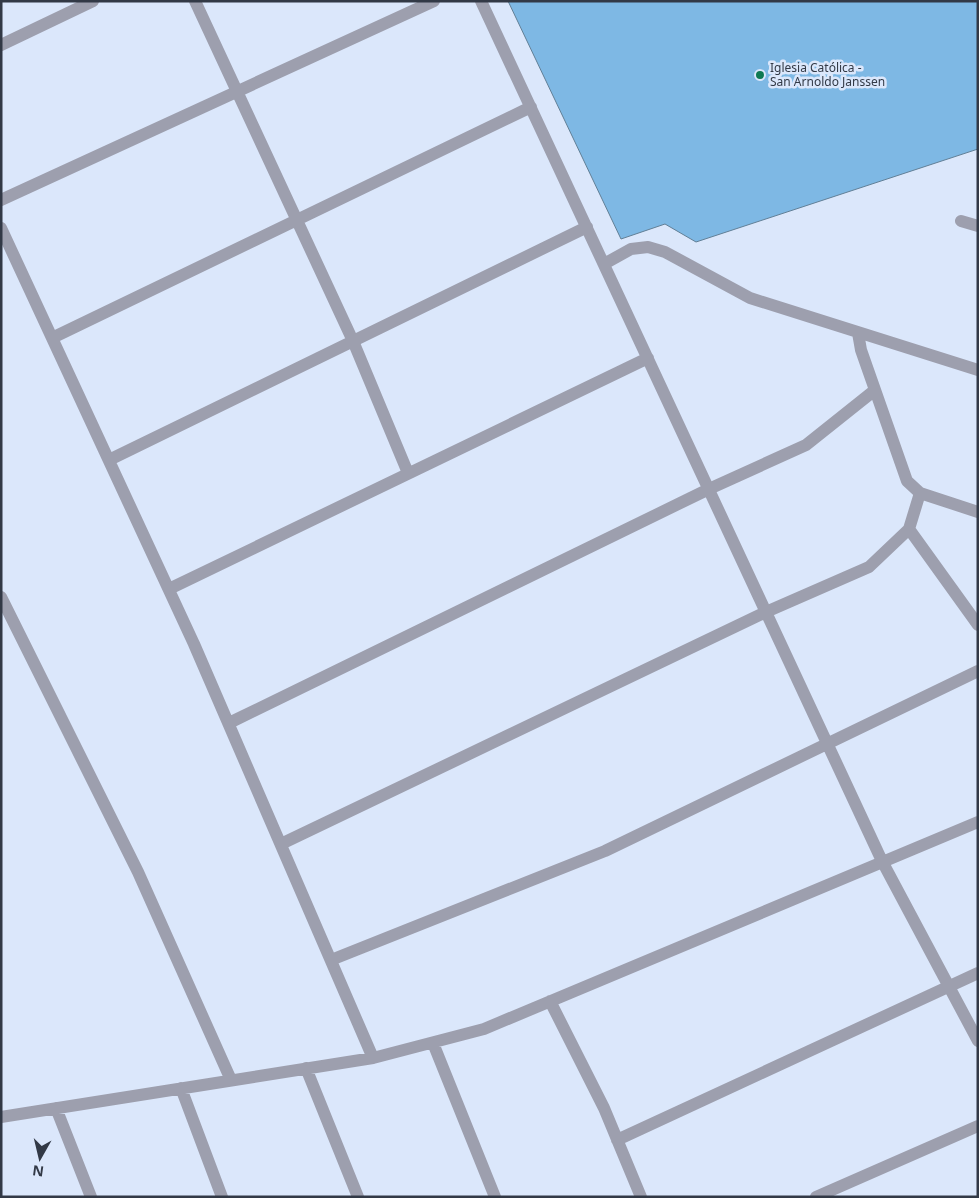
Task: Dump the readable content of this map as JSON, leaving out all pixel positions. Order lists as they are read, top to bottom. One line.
{"places":["Iglesia Católica - San Arnoldo Janssen"],"north":"bottom"}
